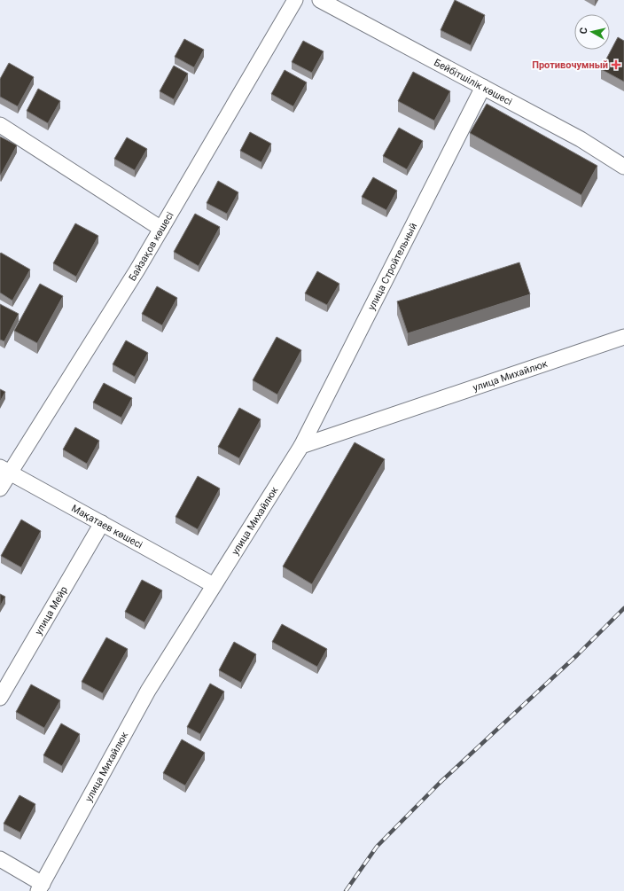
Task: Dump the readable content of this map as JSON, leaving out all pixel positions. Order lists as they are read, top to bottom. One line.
{"streets":{"street":["Бейбітшілік көшесі","Байзақов көшесі","улица Стройтельный","улица Михайлюк","Мақатаев көшесі","улица Мейр"]},"crossings":[["Бейбітшілік көшесі","улица Стройтельный"],["Байзақов көшесі","Мақатаев көшесі"],["улица Стройтельный","улица Михайлюк"],["улица Михайлюк","Мақатаев көшесі"],["Мақатаев көшесі","улица Мейр"]],"places":{"health":["Противочумный"]},"north":"left"}
